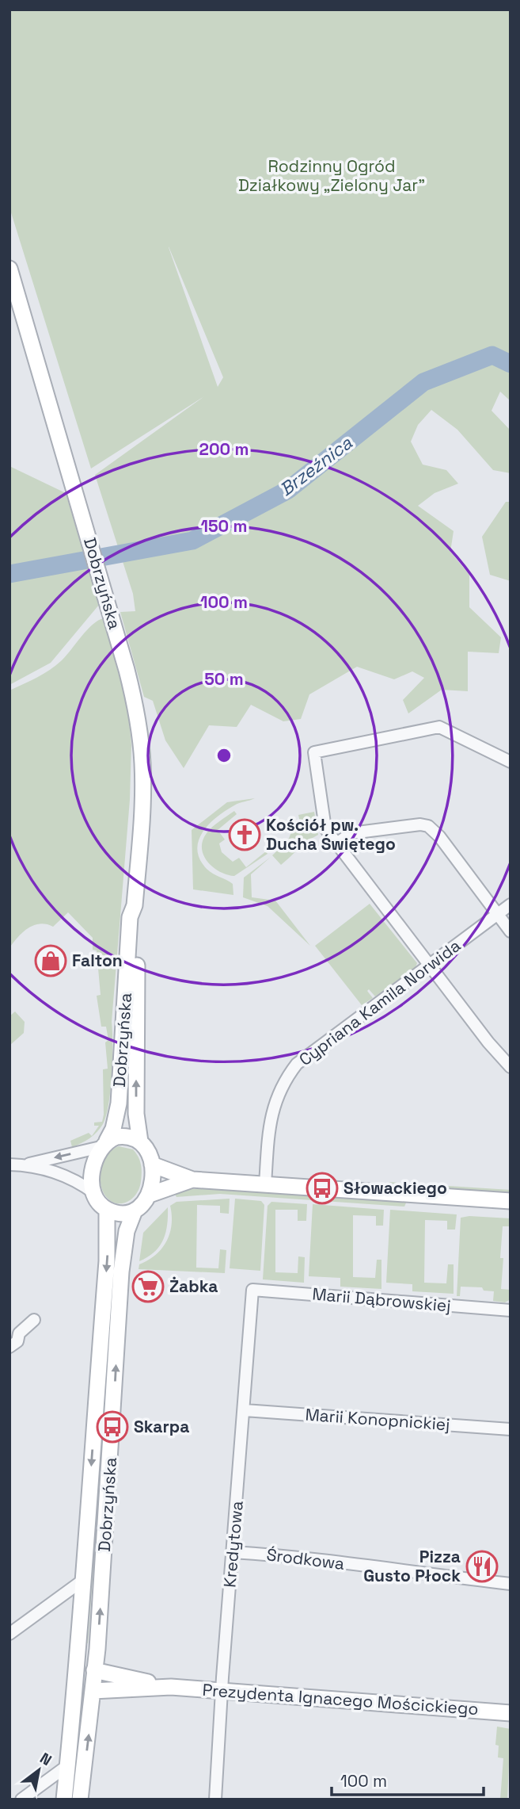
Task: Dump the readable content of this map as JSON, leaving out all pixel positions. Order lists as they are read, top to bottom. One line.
{"streets":{"main road":["Dobrzyńska","Prezydenta Ignacego Mościckiego"],"street":["Cypriana Kamila Norwida","Marii Dąbrowskiej","Marii Konopnickiej","Kredytowa","Środkowa"]},"crossings":[["Dobrzyńska","Prezydenta Ignacego Mościckiego"],["Marii Dąbrowskiej","Kredytowa"],["Marii Konopnickiej","Kredytowa"],["Kredytowa","Środkowa"],["Kredytowa","Prezydenta Ignacego Mościckiego"]],"water":["Brzeźnica"],"parks":["Rodzinny Ogród Działkowy „Zielony Jar”"],"places":{"church":["Kościół pw. Ducha Świętego"],"shop":["Falton"],"bus stop":["Słowackiego","Skarpa"],"supermarket":["Żabka"],"restaurant":["Pizza Gusto Płock"]},"scale_bar":"100 m","north":"top right","rings":["200 m","150 m","100 m","50 m"]}
